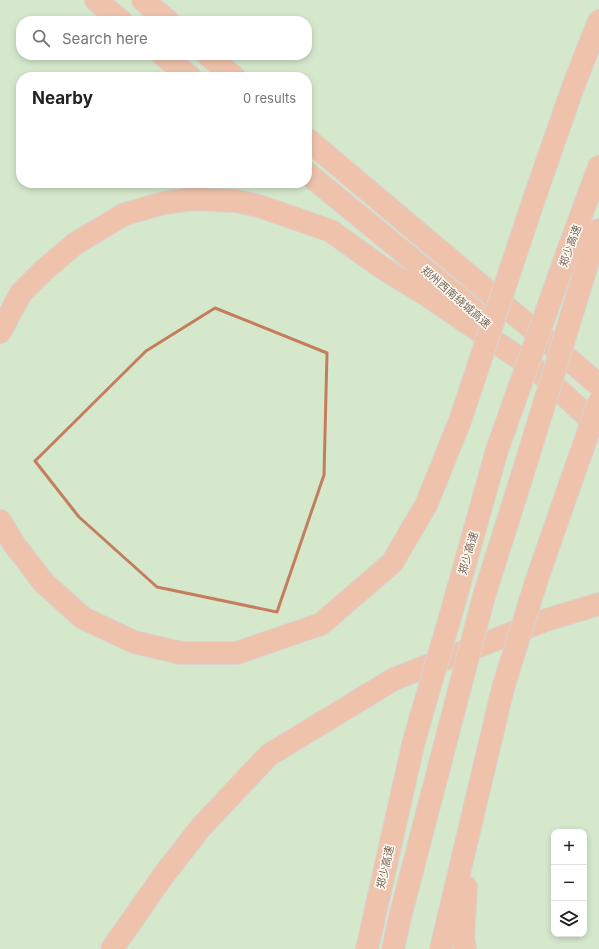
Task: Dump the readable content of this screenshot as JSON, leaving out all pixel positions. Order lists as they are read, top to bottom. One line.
{"streets":{"highway":["郑少高速","郑州西南绕城高速"]},"page":{"search":"Search here","heading":["Nearby","0 results"],"map_buttons":["+","−"]}}
